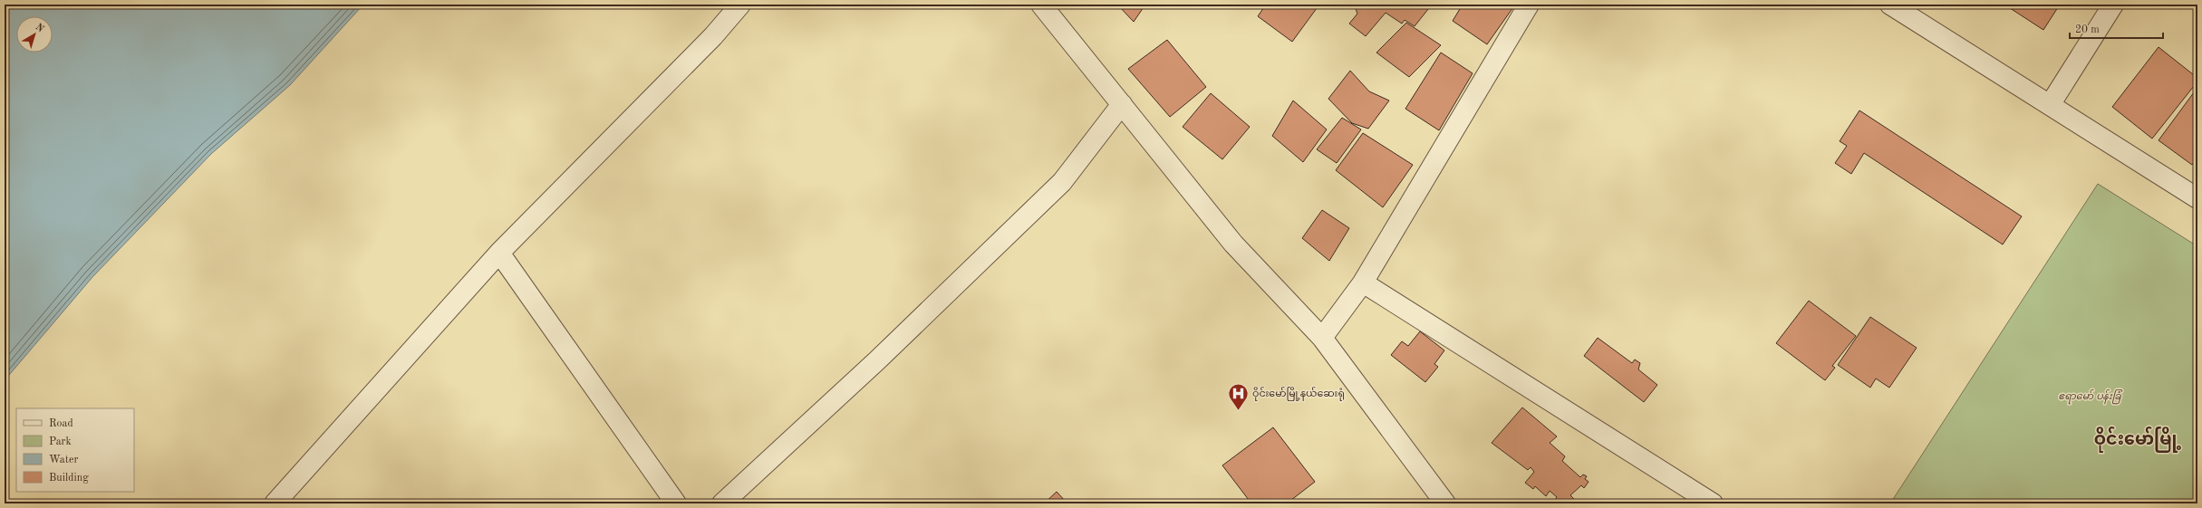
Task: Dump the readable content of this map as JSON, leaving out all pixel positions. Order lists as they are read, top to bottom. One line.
{"districts":["ဝိုင်းမော်မြို့"],"parks":["ဧရာမော် ပန်းခြံ"],"places":{"hospital":["ဝိုင်းမော်မြို့နယ်ဆေးရုံ"]},"legend":["Road","Park","Water","Building"],"scale_bar":"20 m","north":"top right"}
